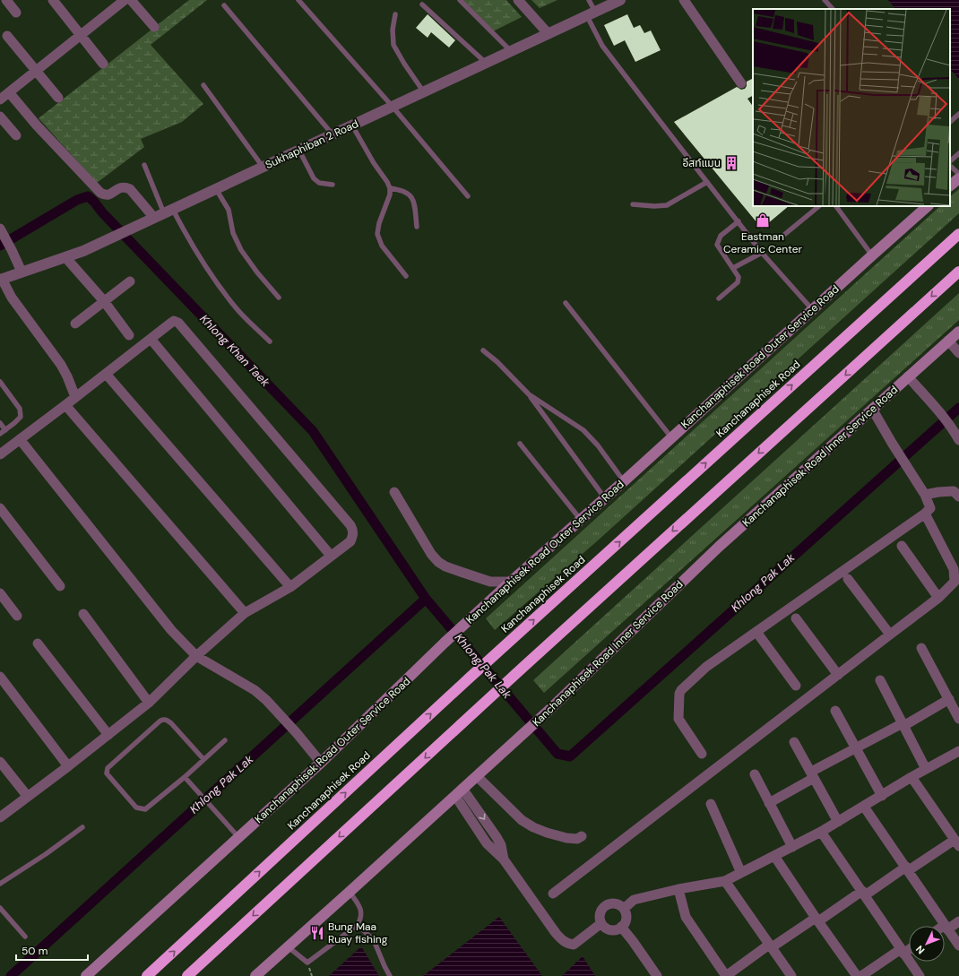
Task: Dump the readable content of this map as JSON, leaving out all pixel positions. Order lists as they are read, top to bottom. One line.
{"streets":{"highway":["Kanchanaphisek Road"],"main road":["Kanchanaphisek Road Outer Service Road","Kanchanaphisek Road Inner Service Road"],"street":["Sukhaphiban 2 Road"]},"water":["Khlong Khan Taek","Khlong Pak Lak"],"places":{"building":["อีสท์แมน"],"shop":["Eastman Ceramic Center"],"restaurant":["Bung Maa Ruay fishing"]},"scale_bar":"50 m","north":"bottom left"}
